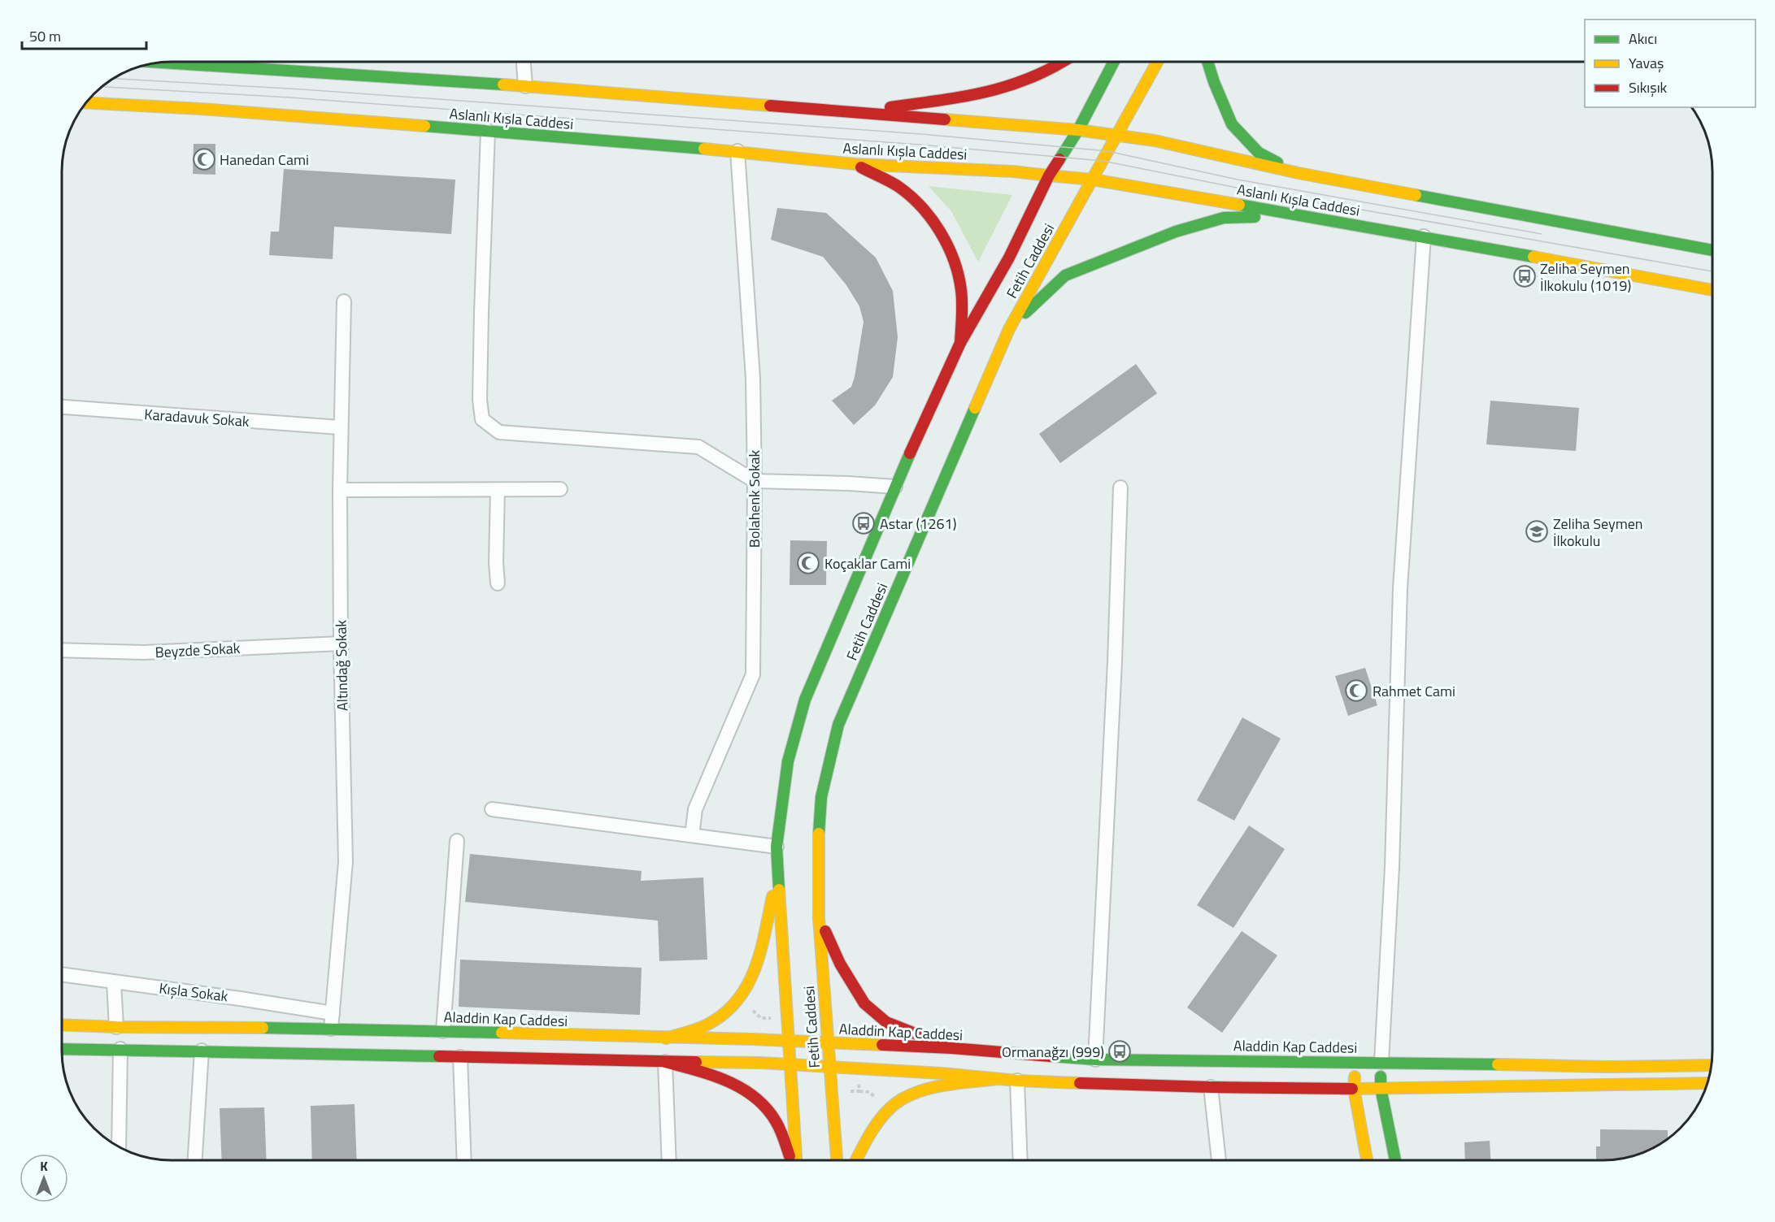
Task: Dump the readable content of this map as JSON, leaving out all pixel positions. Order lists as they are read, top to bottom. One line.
{"streets":{"main road":["Aslanlı Kışla Caddesi","Fetih Caddesi","Aladdin Kap Caddesi"],"street":["Karadavuk Sokak","Bolahenk Sokak","Beyzde Sokak","Altındağ Sokak","Kışla Sokak"]},"crossings":[["Aslanlı Kışla Caddesi","Fetih Caddesi"],["Aslanlı Kışla Caddesi","Bolahenk Sokak"],["Fetih Caddesi","Aladdin Kap Caddesi"],["Karadavuk Sokak","Altındağ Sokak"],["Beyzde Sokak","Altındağ Sokak"],["Altındağ Sokak","Kışla Sokak"],["Altındağ Sokak","Aladdin Kap Caddesi"]],"places":{"mosque":["Hanedan Cami","Koçaklar Cami","Rahmet Cami"],"bus stop":["Zeliha Seymen İlkokulu (1019)","Astar (1261)","Ormanağzı (999)"],"school or university":["Zeliha Seymen İlkokulu"]},"legend":["Akıcı","Yavaş","Sıkışık"],"scale_bar":"50 m","north":"top"}
